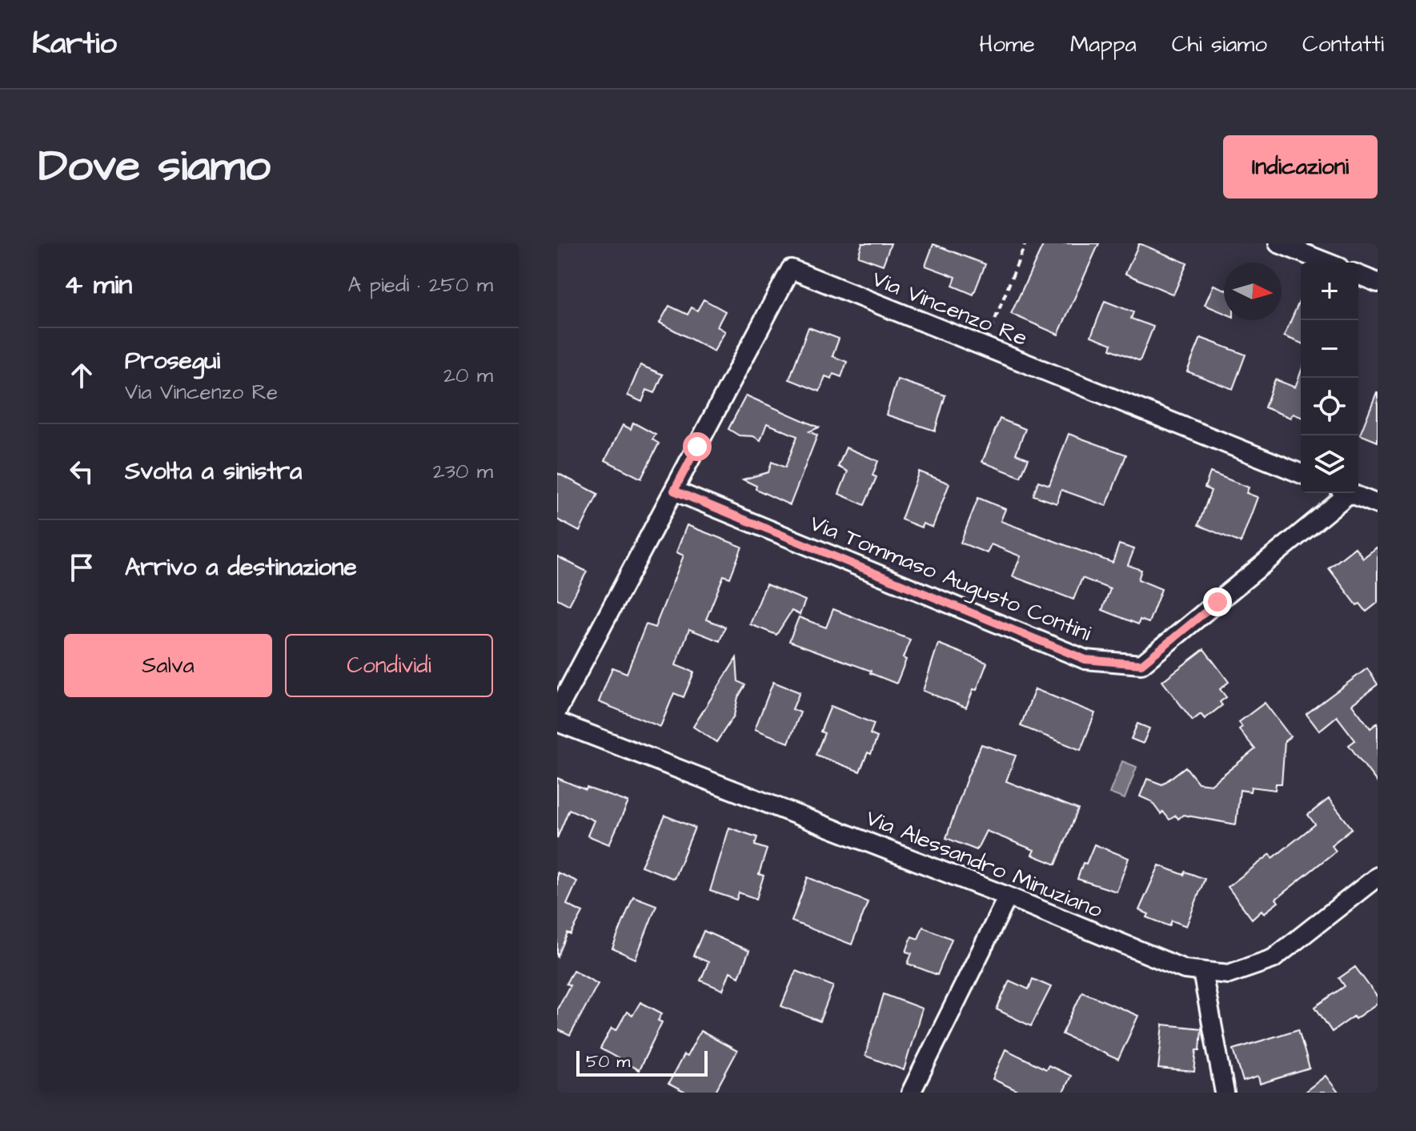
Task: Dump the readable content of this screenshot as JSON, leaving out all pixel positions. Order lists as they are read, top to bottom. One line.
{"streets":{"street":["Via Vincenzo Re","Via Tommaso Augusto Contini","Via Alessandro Minuziano"]},"crossings":[["Via Vincenzo Re","Via Tommaso Augusto Contini"]],"scale_bar":"50 m","north":"right","page":{"header":"Kartio","nav":["Home","Mappa","Chi siamo","Contatti"],"title":"Dove siamo","buttons":["Indicazioni",["Salva","Condividi"]],"heading":["4 min","A piedi · 250 m"],"map_buttons":["+","−"],"list":[["Prosegui","Via Vincenzo Re","20 m"],["Svolta a sinistra","230 m"],"Arrivo a destinazione"],"scale":"50 m"}}
